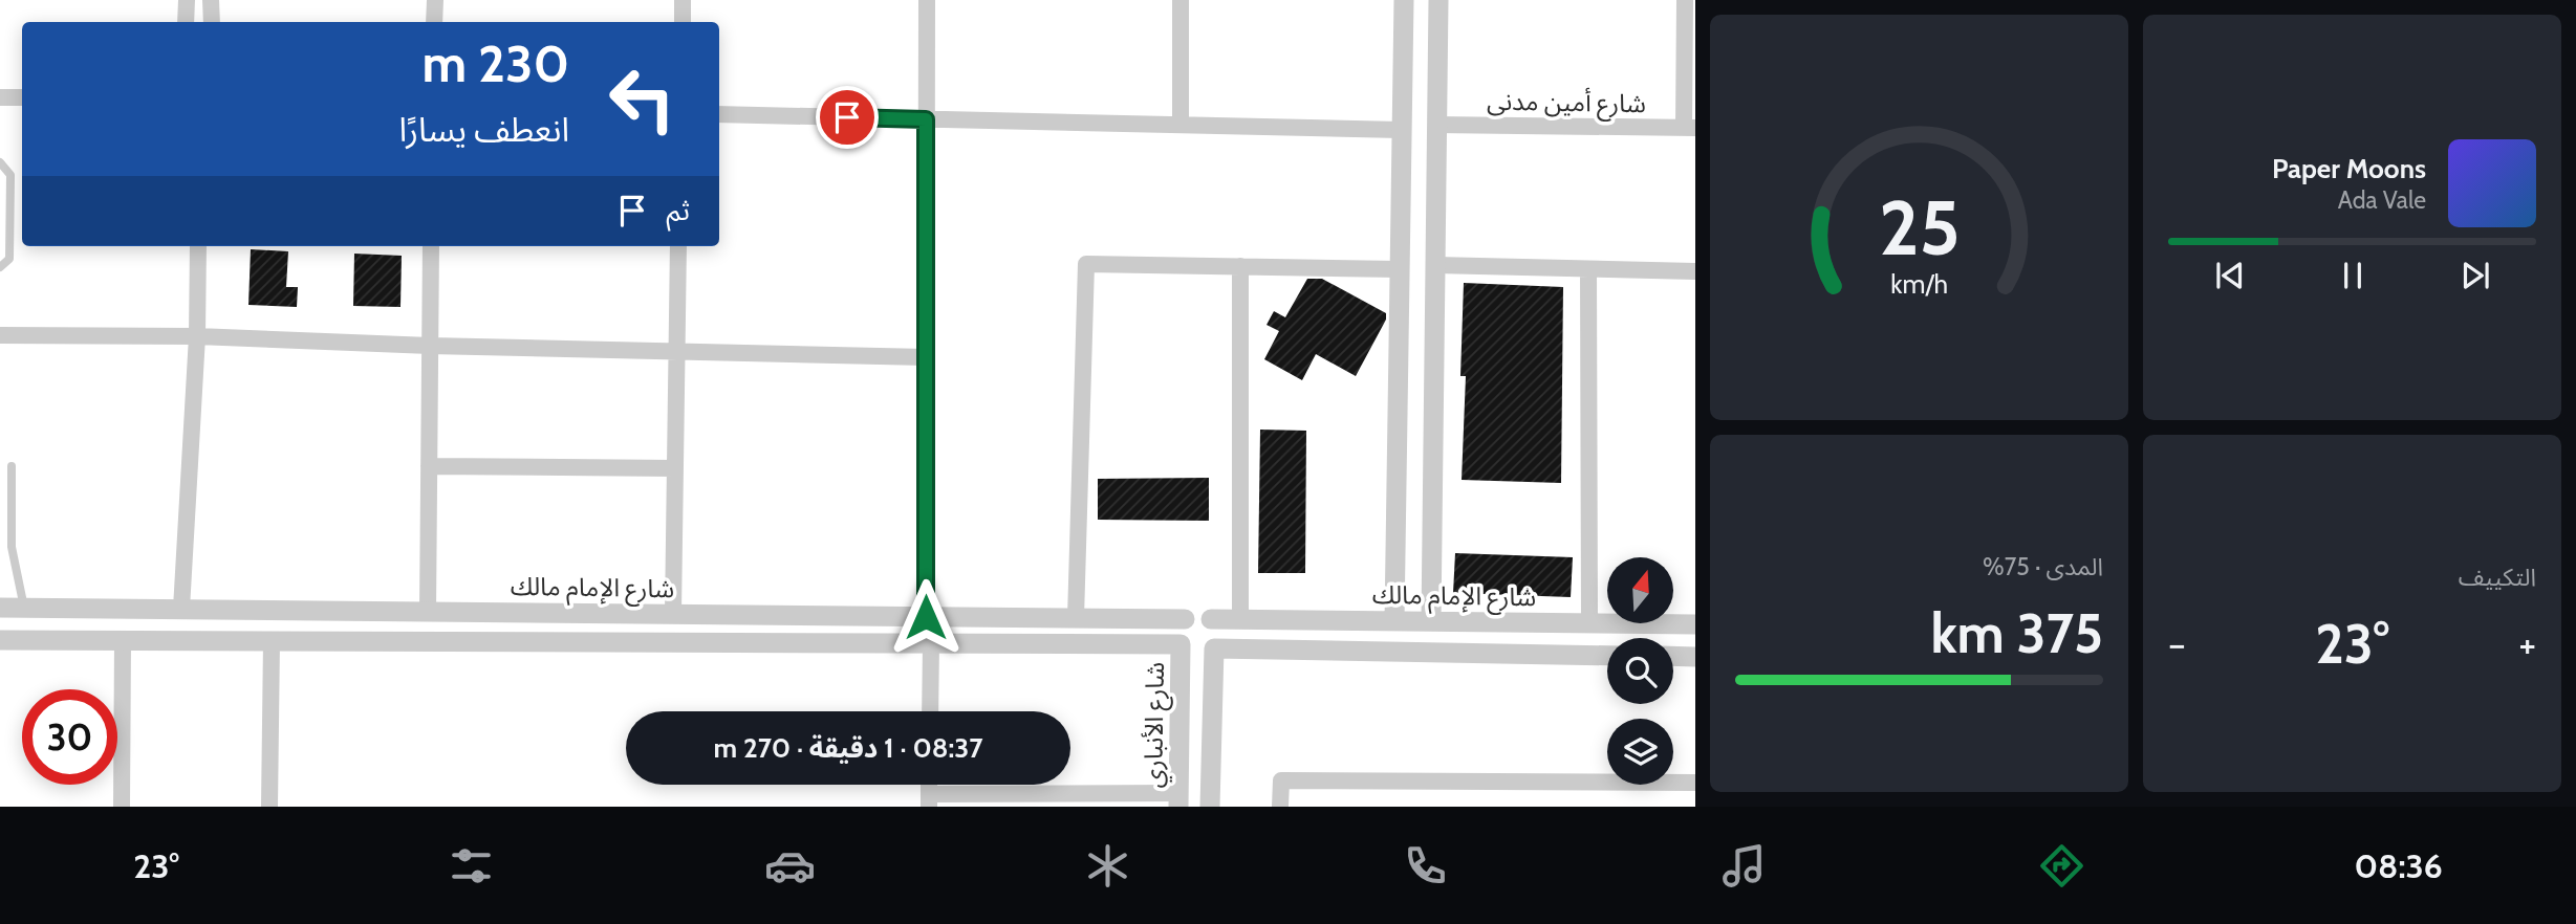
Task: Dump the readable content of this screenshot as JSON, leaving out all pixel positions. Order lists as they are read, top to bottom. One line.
{"streets":{"street":["شارع أمين مدنى","شارع الإمام مالك","شارع الأنباري"]},"crossings":[["شارع الإمام مالك","شارع الأنباري"]],"north":"top","page":{"turn":["230 m","انعطف يسارًا"],"song":["Paper Moons","Ada Vale"],"then":"ثم","tile":["التكييف",["المدى · 75%","375 km"]],"heat":["−","23°","+"],"limit":"30","trip":"08:37 · 1 دقيقة · 270 m","tabs":["08:36","23°"],"gauge":["25","km/h"]}}
